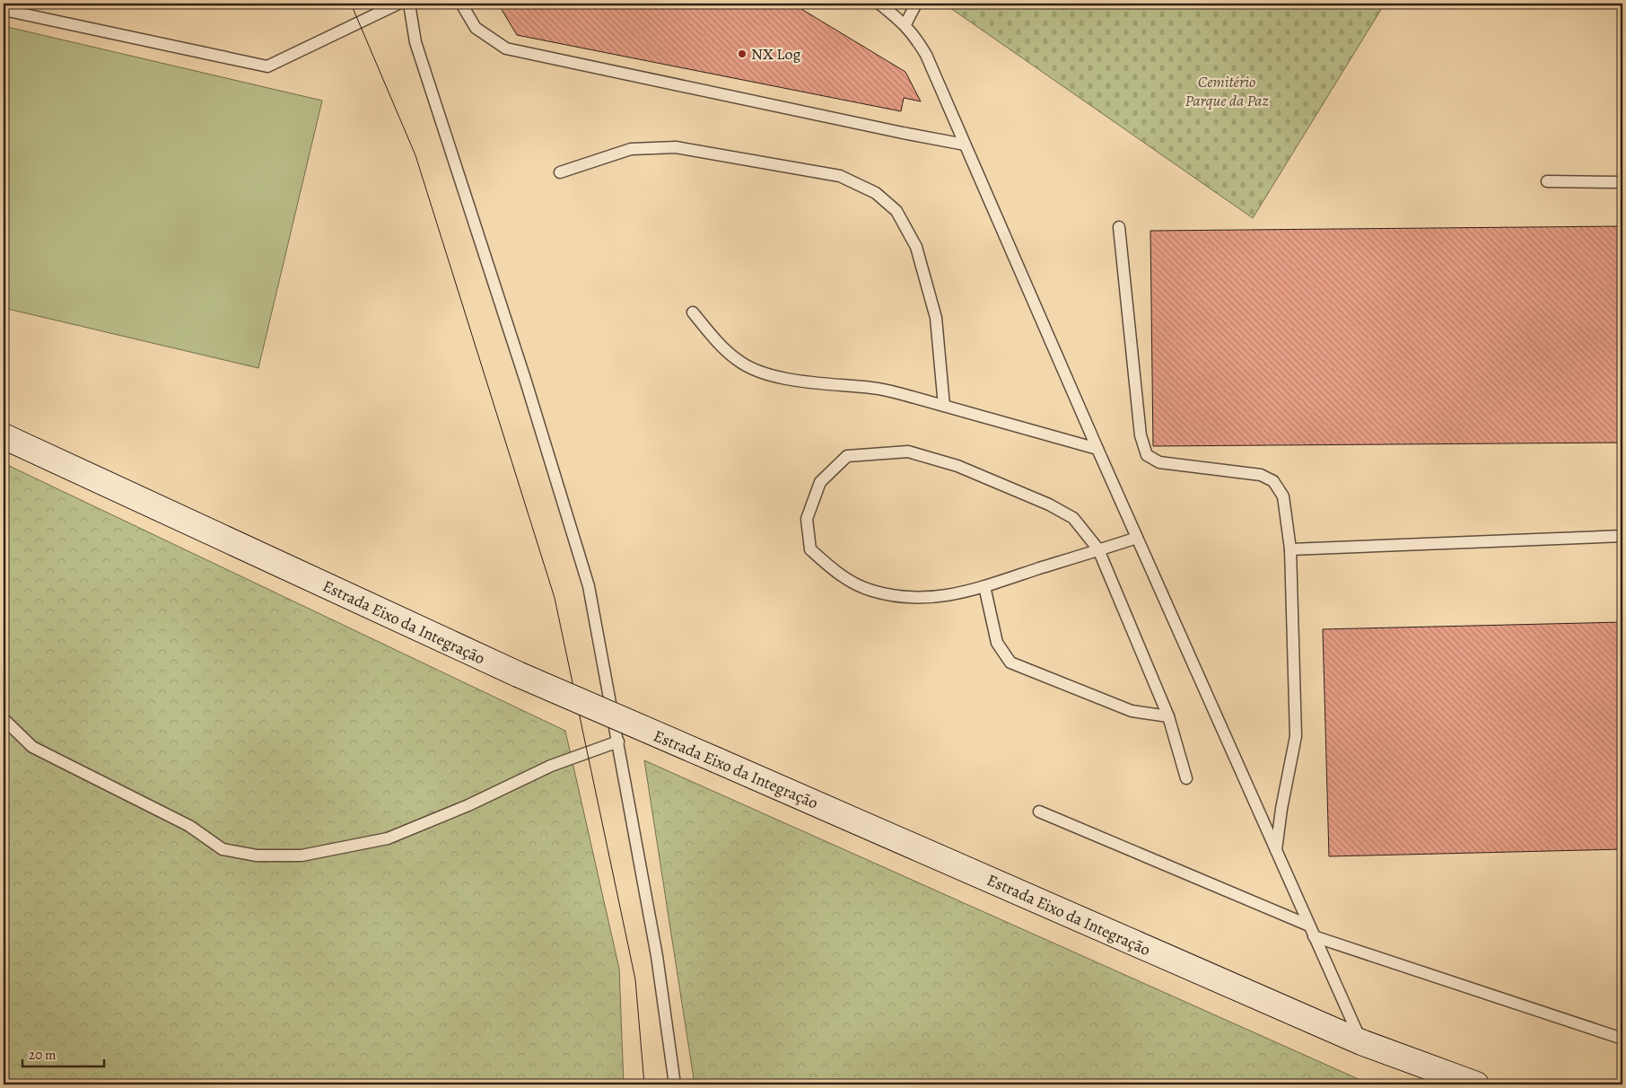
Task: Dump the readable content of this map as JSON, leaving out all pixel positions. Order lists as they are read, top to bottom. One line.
{"streets":{"main road":["Estrada Eixo da Integração"]},"parks":["Cemitério Parque da Paz"],"places":["NX Log"],"scale_bar":"20 m"}
